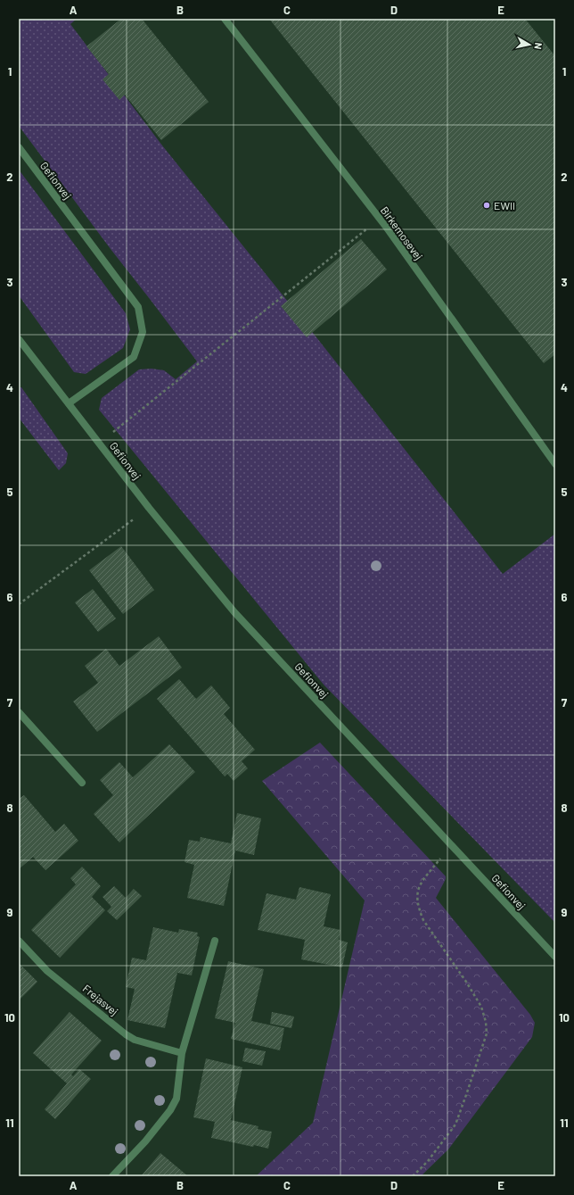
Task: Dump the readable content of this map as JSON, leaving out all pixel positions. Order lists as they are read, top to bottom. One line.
{"streets":{"street":["Gefionvej","Birkemosevej","Frejasvej"]},"places":["EWII"],"north":"right","grid":{"columns":["A","B","C","D","E"],"rows":["1","2","3","4","5","6","7","8","9","10","11"]}}
